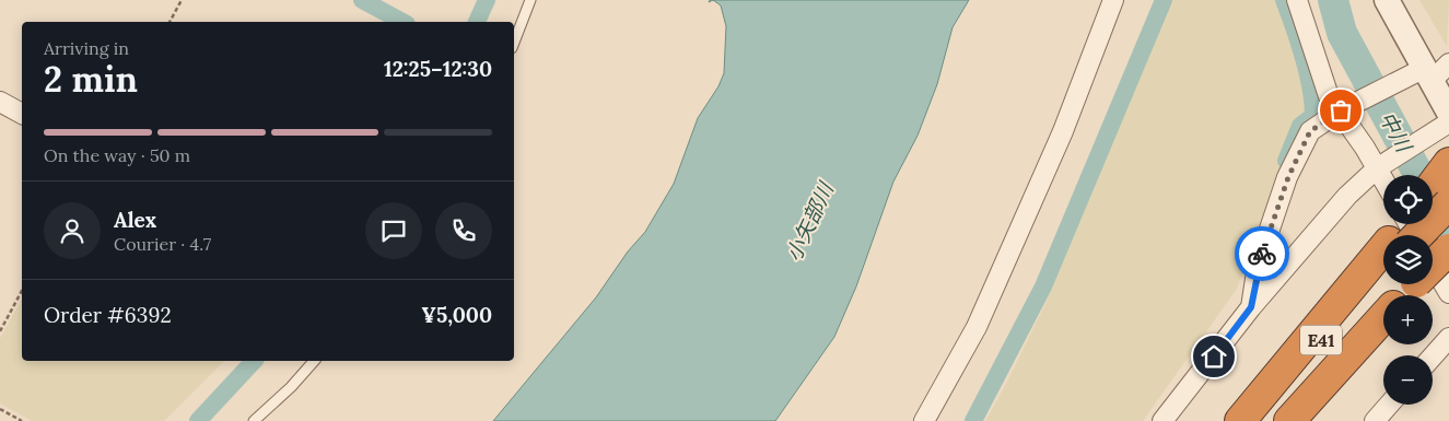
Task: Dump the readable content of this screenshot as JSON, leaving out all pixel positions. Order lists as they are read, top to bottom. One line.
{"streets":{"highway":["E41"]},"water":["中川","小矢部川"],"page":{"heading":["2 min","Arriving in","12:25–12:30"],"panel":["Alex","Courier · 4.7","Order #6392","¥5,000"],"bar":"On the way · 50 m","map_buttons":["+","−"]}}
